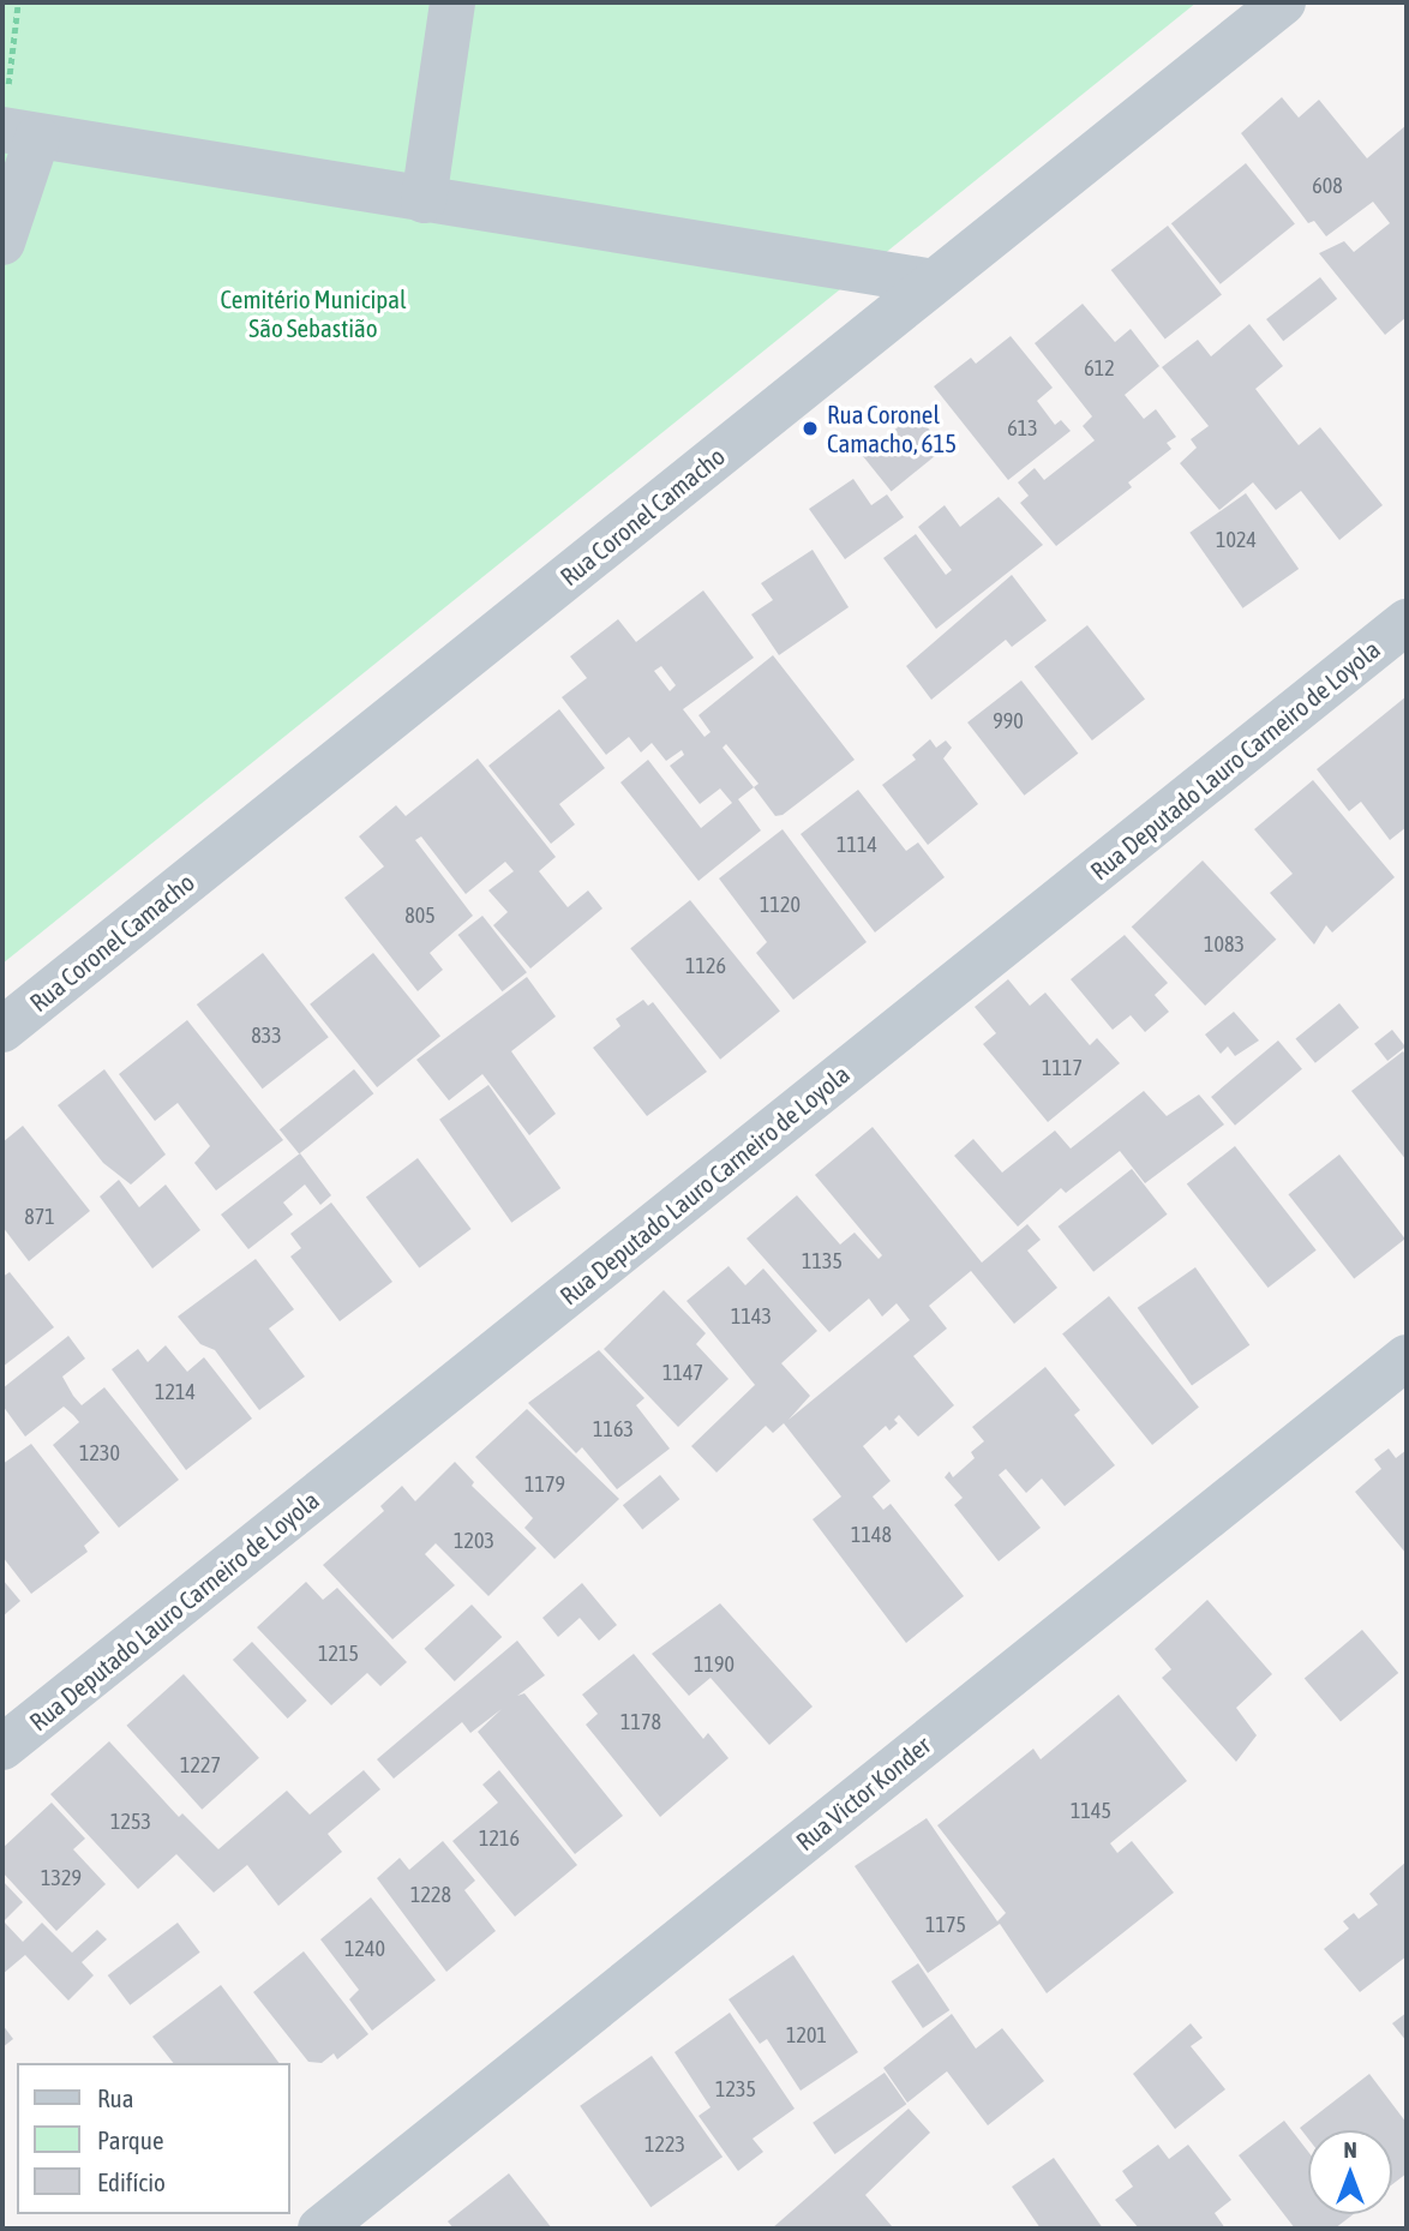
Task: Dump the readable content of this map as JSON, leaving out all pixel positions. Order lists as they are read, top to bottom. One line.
{"streets":{"street":["Rua Coronel Camacho","Rua Deputado Lauro Carneiro de Loyola","Rua Victor Konder"]},"parks":["Cemitério Municipal São Sebastião"],"places":["Rua Coronel Camacho, 615"],"house_numbers":["608","612","613","1024","990","1114","1120","805","1083","1126","833","1117","871","1135","1143","1147","1214","1163","1230","1179","1148","1203","1215","1190","1178","1227","1145","1253","1216","1329","1228","1175","1240","1201","1235","1223"],"legend":["Rua","Parque","Edifício"],"north":"top"}
